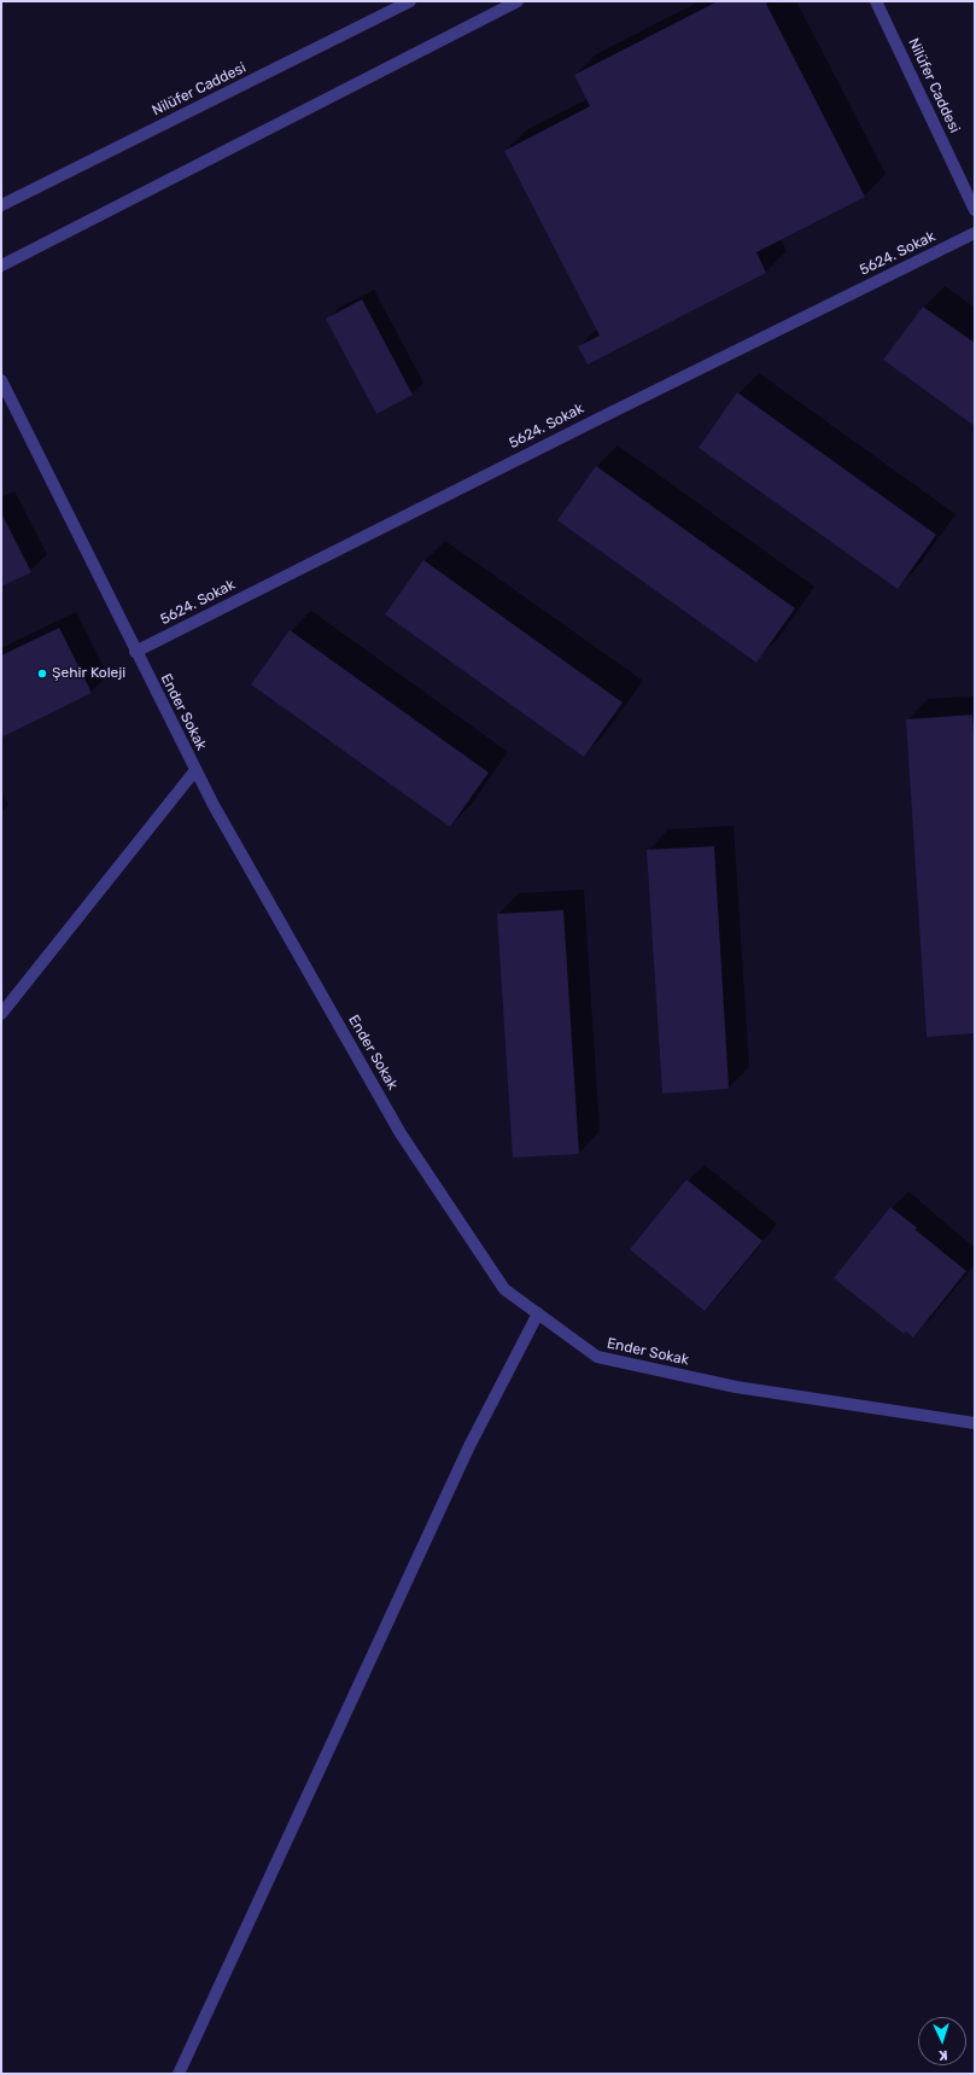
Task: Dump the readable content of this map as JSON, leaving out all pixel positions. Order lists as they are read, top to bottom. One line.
{"streets":{"street":["Nilüfer Caddesi","5624. Sokak","Ender Sokak"]},"crossings":[["5624. Sokak","Ender Sokak"]],"places":["Şehir Koleji"],"north":"bottom"}
